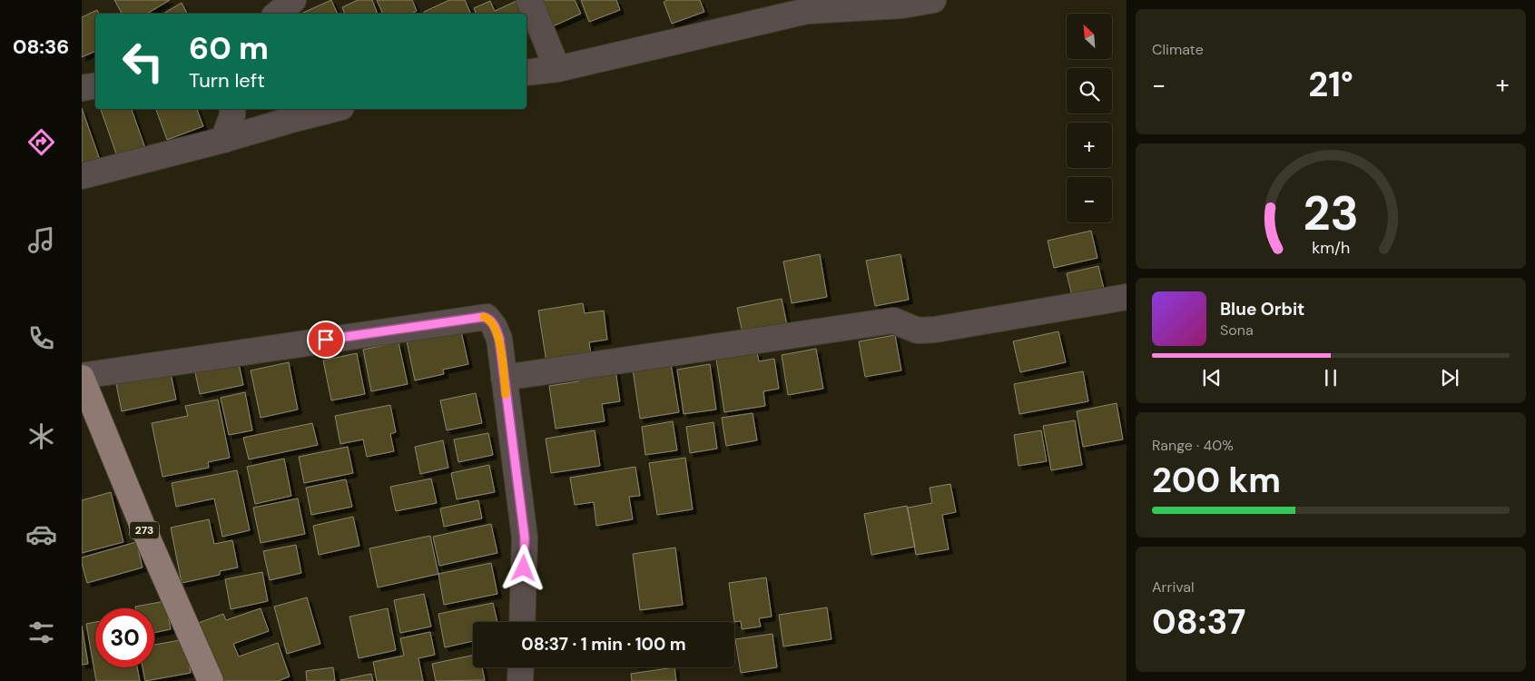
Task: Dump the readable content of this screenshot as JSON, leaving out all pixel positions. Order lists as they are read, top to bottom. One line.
{"streets":{"main road":["273"]},"north":"top left","page":{"tabs":"08:36","tile":["Climate",["Range · 40%","200 km"],["Arrival","08:37"]],"map_buttons":["+","−"],"turn":["60 m","Turn left"],"heat":["−","21°","+"],"song":["Blue Orbit","Sona"],"limit":"30","trip":"08:37 · 1 min · 100 m","gauge":["23","km/h"]}}
